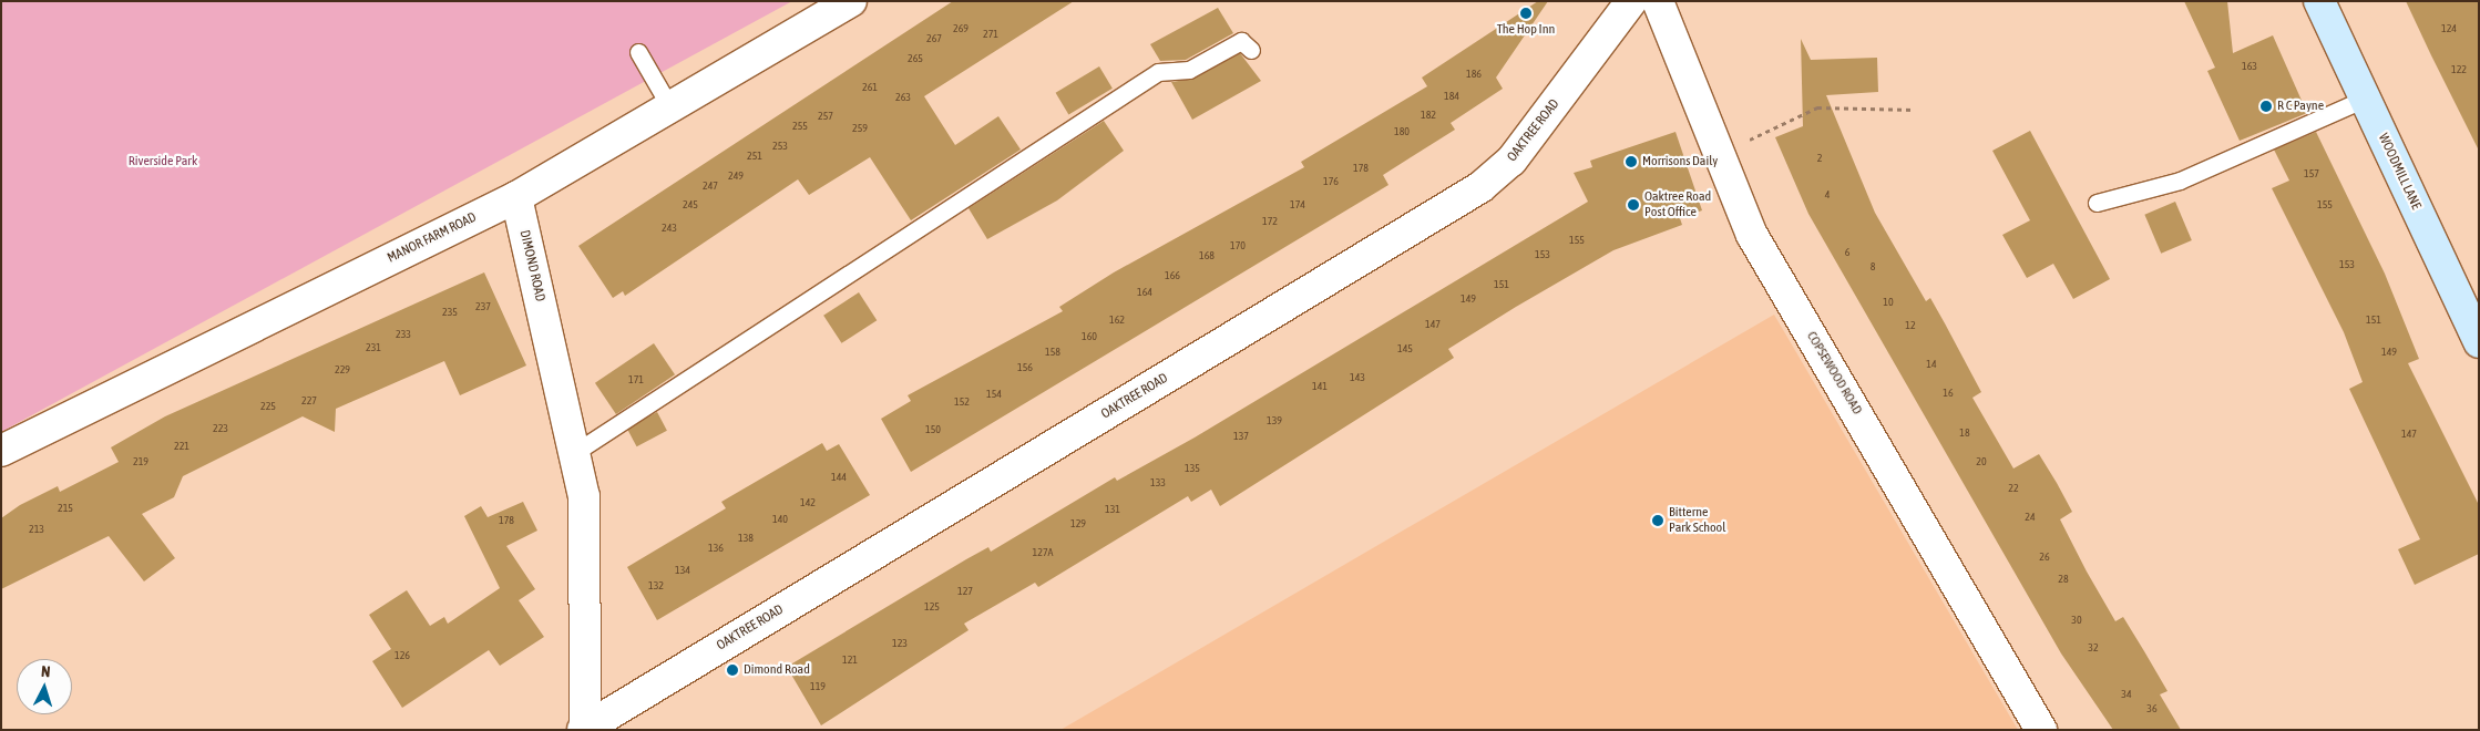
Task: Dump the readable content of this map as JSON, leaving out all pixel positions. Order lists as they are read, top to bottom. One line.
{"streets":{"street":["OAKTREE ROAD","WOODMILL LANE","MANOR FARM ROAD","DIMOND ROAD","COPSEWOOD ROAD"]},"crossings":[["OAKTREE ROAD","DIMOND ROAD"],["MANOR FARM ROAD","DIMOND ROAD"]],"parks":["Riverside Park"],"places":["The Hop Inn","R C Payne","Morrisons Daily","Oaktree Road Post Office","Bitterne Park School","Dimond Road"],"house_numbers":["269","124","271","267","265","163","122","186","261","184","263","182","257","255","259","180","253","251","2","178","157","249","176","247","4","245","174","155","172","243","155","170","6","153","168","153","8","166","151","164","149","10","237","235","162","151","147","12","233","160","231","145","158","149","14","156","229","143","171","141","16","154","227","152","225","139","223","150","18","147","137","221","219","20","135","144","133","22","142","215","131","24","140","178","129","213","138","136","127A","26","134","28","132","127","125","30","123","32","126","121","119","34","36"],"north":"top"}
